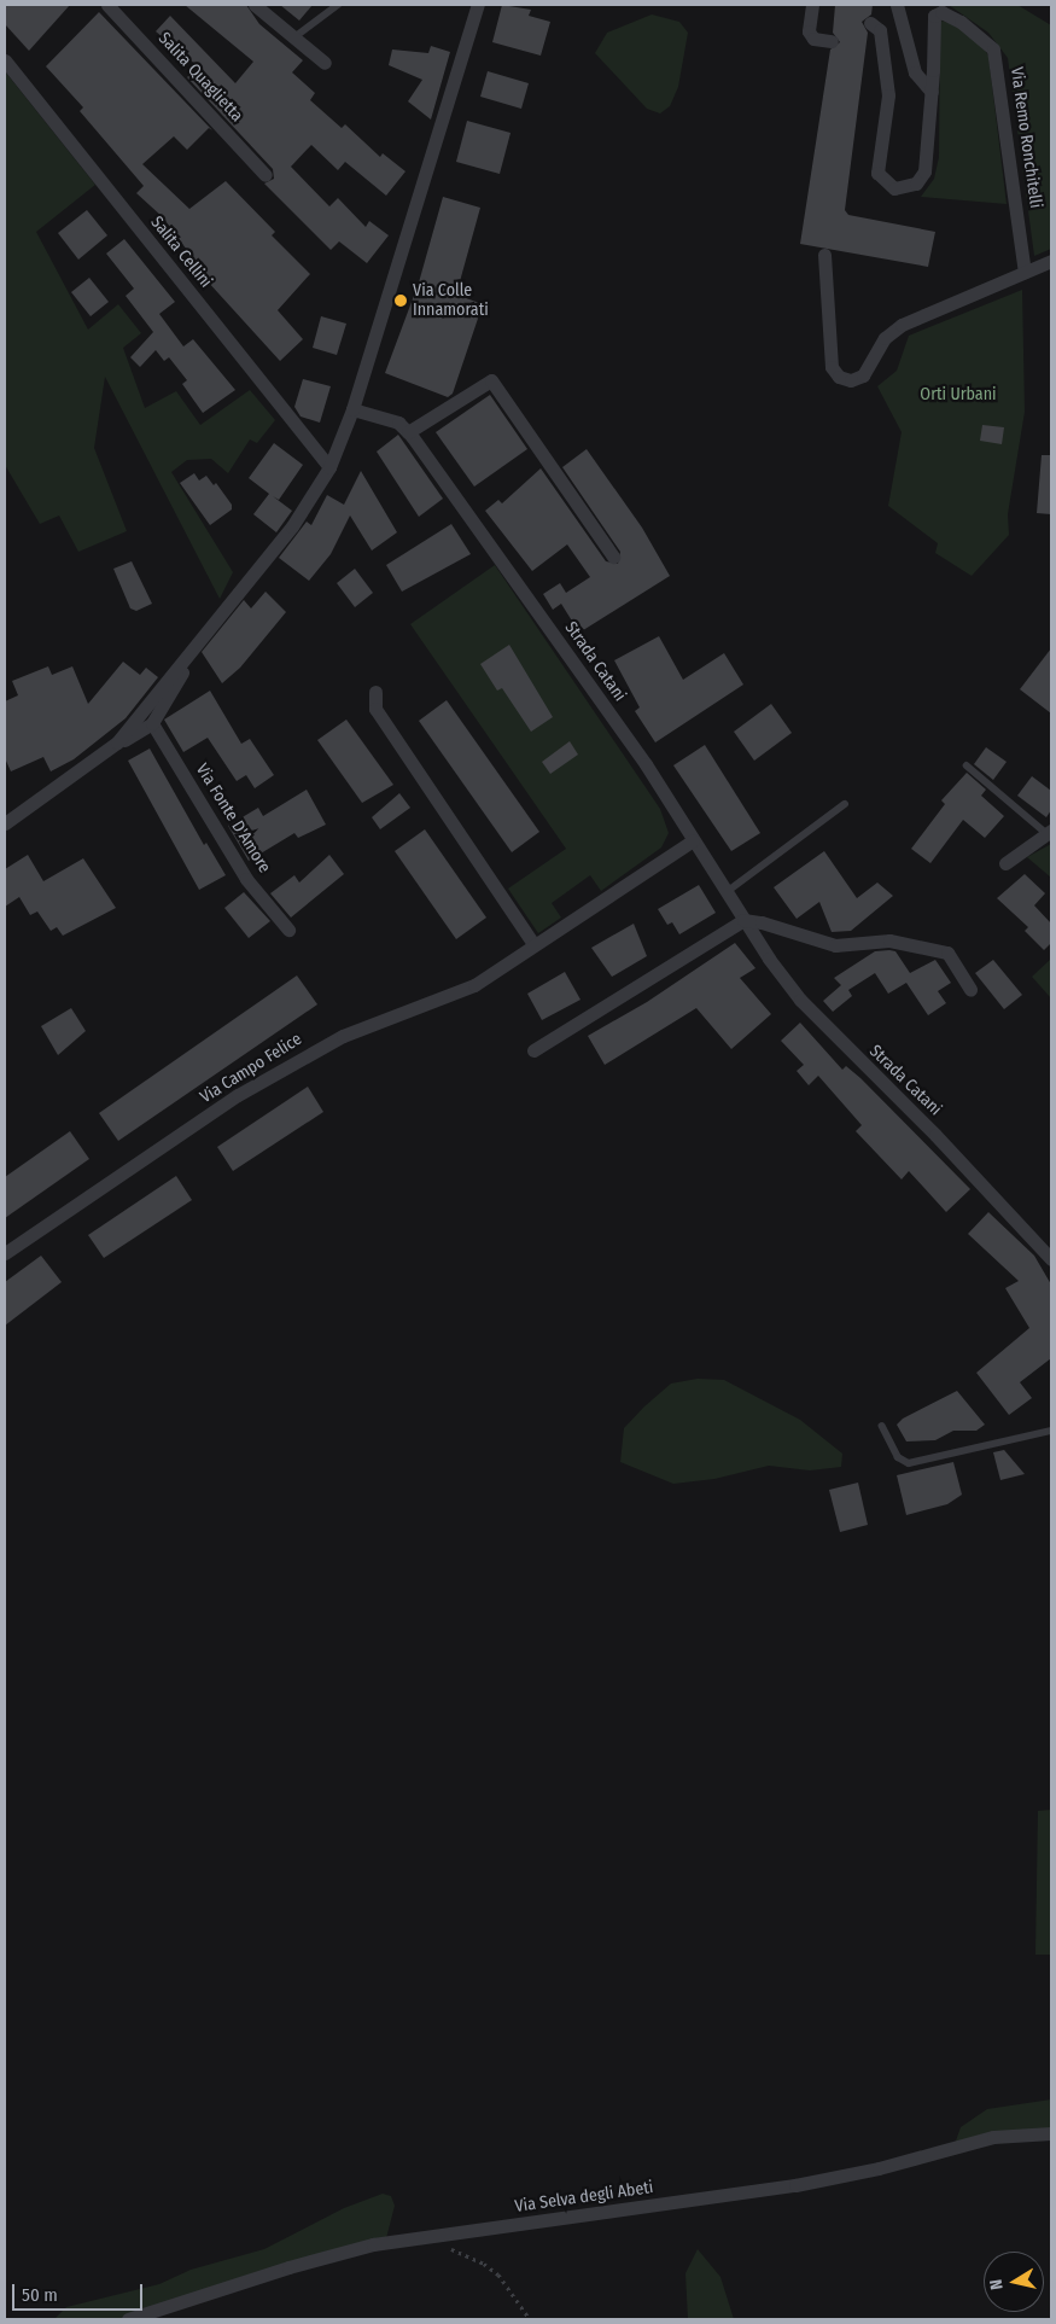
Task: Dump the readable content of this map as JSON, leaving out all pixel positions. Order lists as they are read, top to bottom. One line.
{"streets":{"street":["Salita Quaglietta","Via Remo Ronchitelli","Salita Cellini","Strada Catani","Via Fonte D'Amore","Via Campo Felice","Via Selva degli Abeti"]},"crossings":[["Strada Catani","Via Campo Felice"]],"parks":["Orti Urbani"],"places":["Via Colle Innamorati"],"scale_bar":"50 m","north":"left"}
